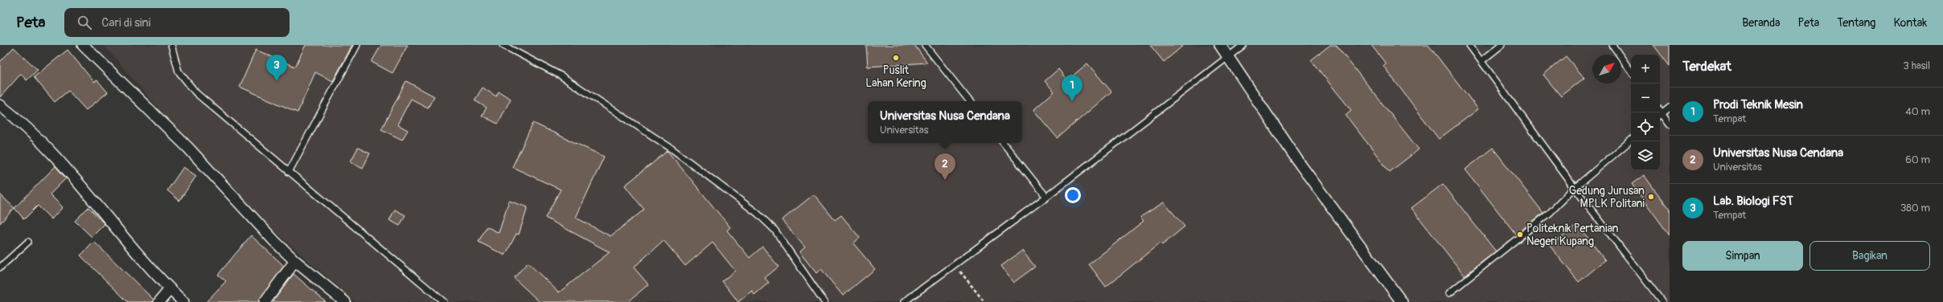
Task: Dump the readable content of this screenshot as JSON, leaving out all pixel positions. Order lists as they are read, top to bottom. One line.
{"places":["Puslit Lahan Kering","Gedung Jurusan MPLK Politani","Politeknik Pertanian Negeri Kupang"],"north":"top right","page":{"header":"Peta","search":"Cari di sini","nav":["Beranda","Peta","Tentang","Kontak"],"heading":["Terdekat","3 hasil"],"map_buttons":["+","−"],"pins":["3","1","2"],"list":[{"mark":"1","name":"Prodi Teknik Mesin","note":"Tempat","value":"40 m"},{"mark":"2","name":"Universitas Nusa Cendana","note":"Universitas","value":"60 m"},{"mark":"3","name":"Lab. Biologi FST","note":"Tempat","value":"380 m"}],"popup":["Universitas Nusa Cendana","Universitas"],"buttons":["Simpan","Bagikan"]}}
